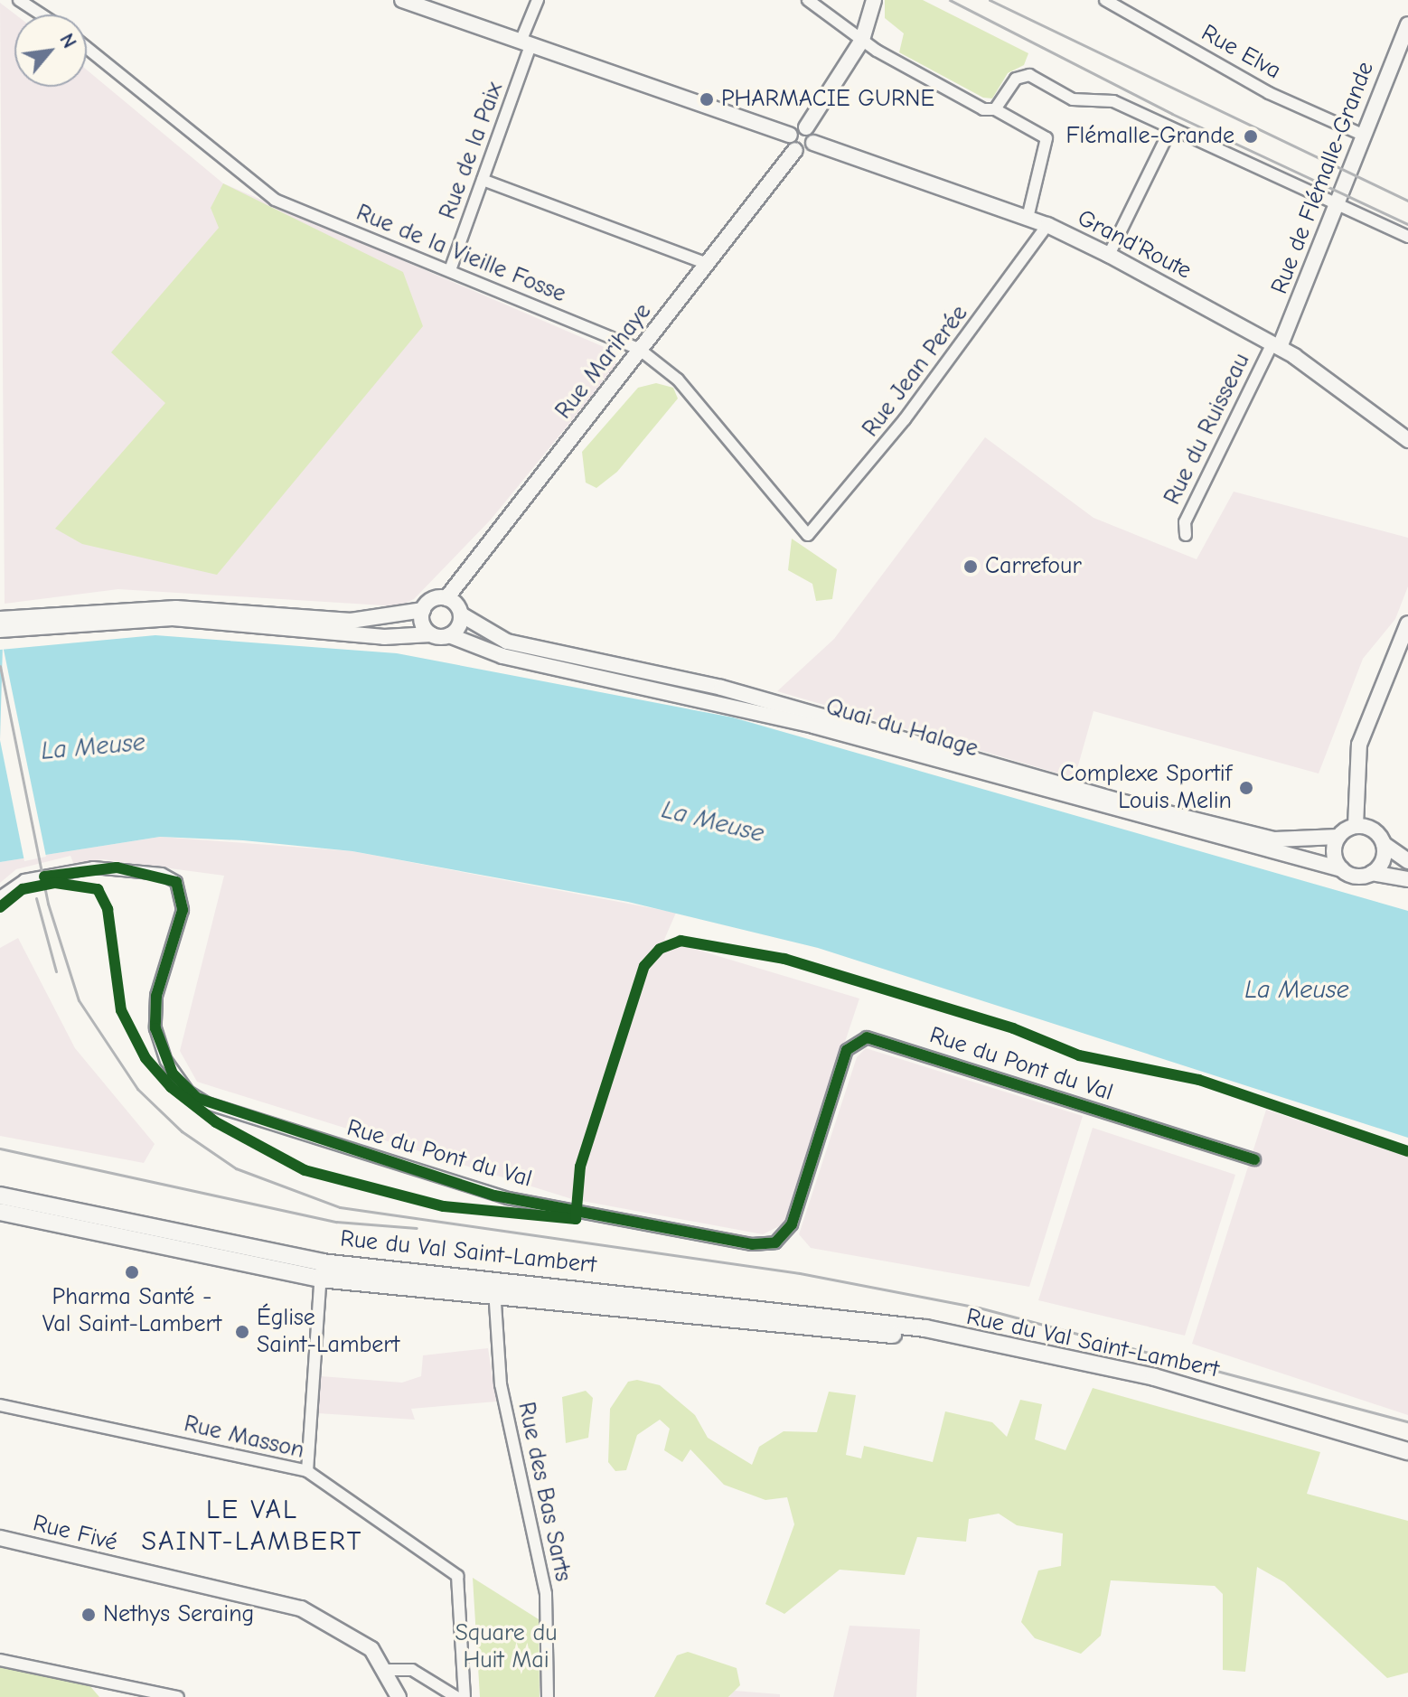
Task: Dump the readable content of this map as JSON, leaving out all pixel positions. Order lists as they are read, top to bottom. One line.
{"streets":{"main road":["Rue de Flémalle-Grande","Grand'Route","Rue Marihaye","Quai du Halage","Rue du Val Saint-Lambert","Rue Fivé"],"street":["Rue Elva","Rue de la Paix","Rue de la Vieille Fosse","Rue Jean Perée","Rue du Ruisseau","Rue du Pont du Val","Rue Masson","Rue des Bas Sarts"]},"crossings":[["Rue Elva","Rue de Flémalle-Grande"],["Rue de la Paix","Rue de la Vieille Fosse"],["Rue de Flémalle-Grande","Grand'Route"],["Rue de Flémalle-Grande","Rue du Ruisseau"],["Grand'Route","Rue Jean Perée"],["Grand'Route","Rue du Ruisseau"],["Rue de la Vieille Fosse","Rue Marihaye"],["Rue de la Vieille Fosse","Rue Jean Perée"],["Rue Marihaye","Quai du Halage"],["Rue du Val Saint-Lambert","Rue des Bas Sarts"]],"districts":["LE VAL SAINT-LAMBERT"],"water":["La Meuse"],"parks":["Square du Huit Mai"],"places":["PHARMACIE GURNE","Flémalle-Grande","Carrefour","Complexe Sportif Louis Melin","Pharma Santé - Val Saint-Lambert","Église Saint-Lambert","Nethys Seraing"],"north":"top right"}
